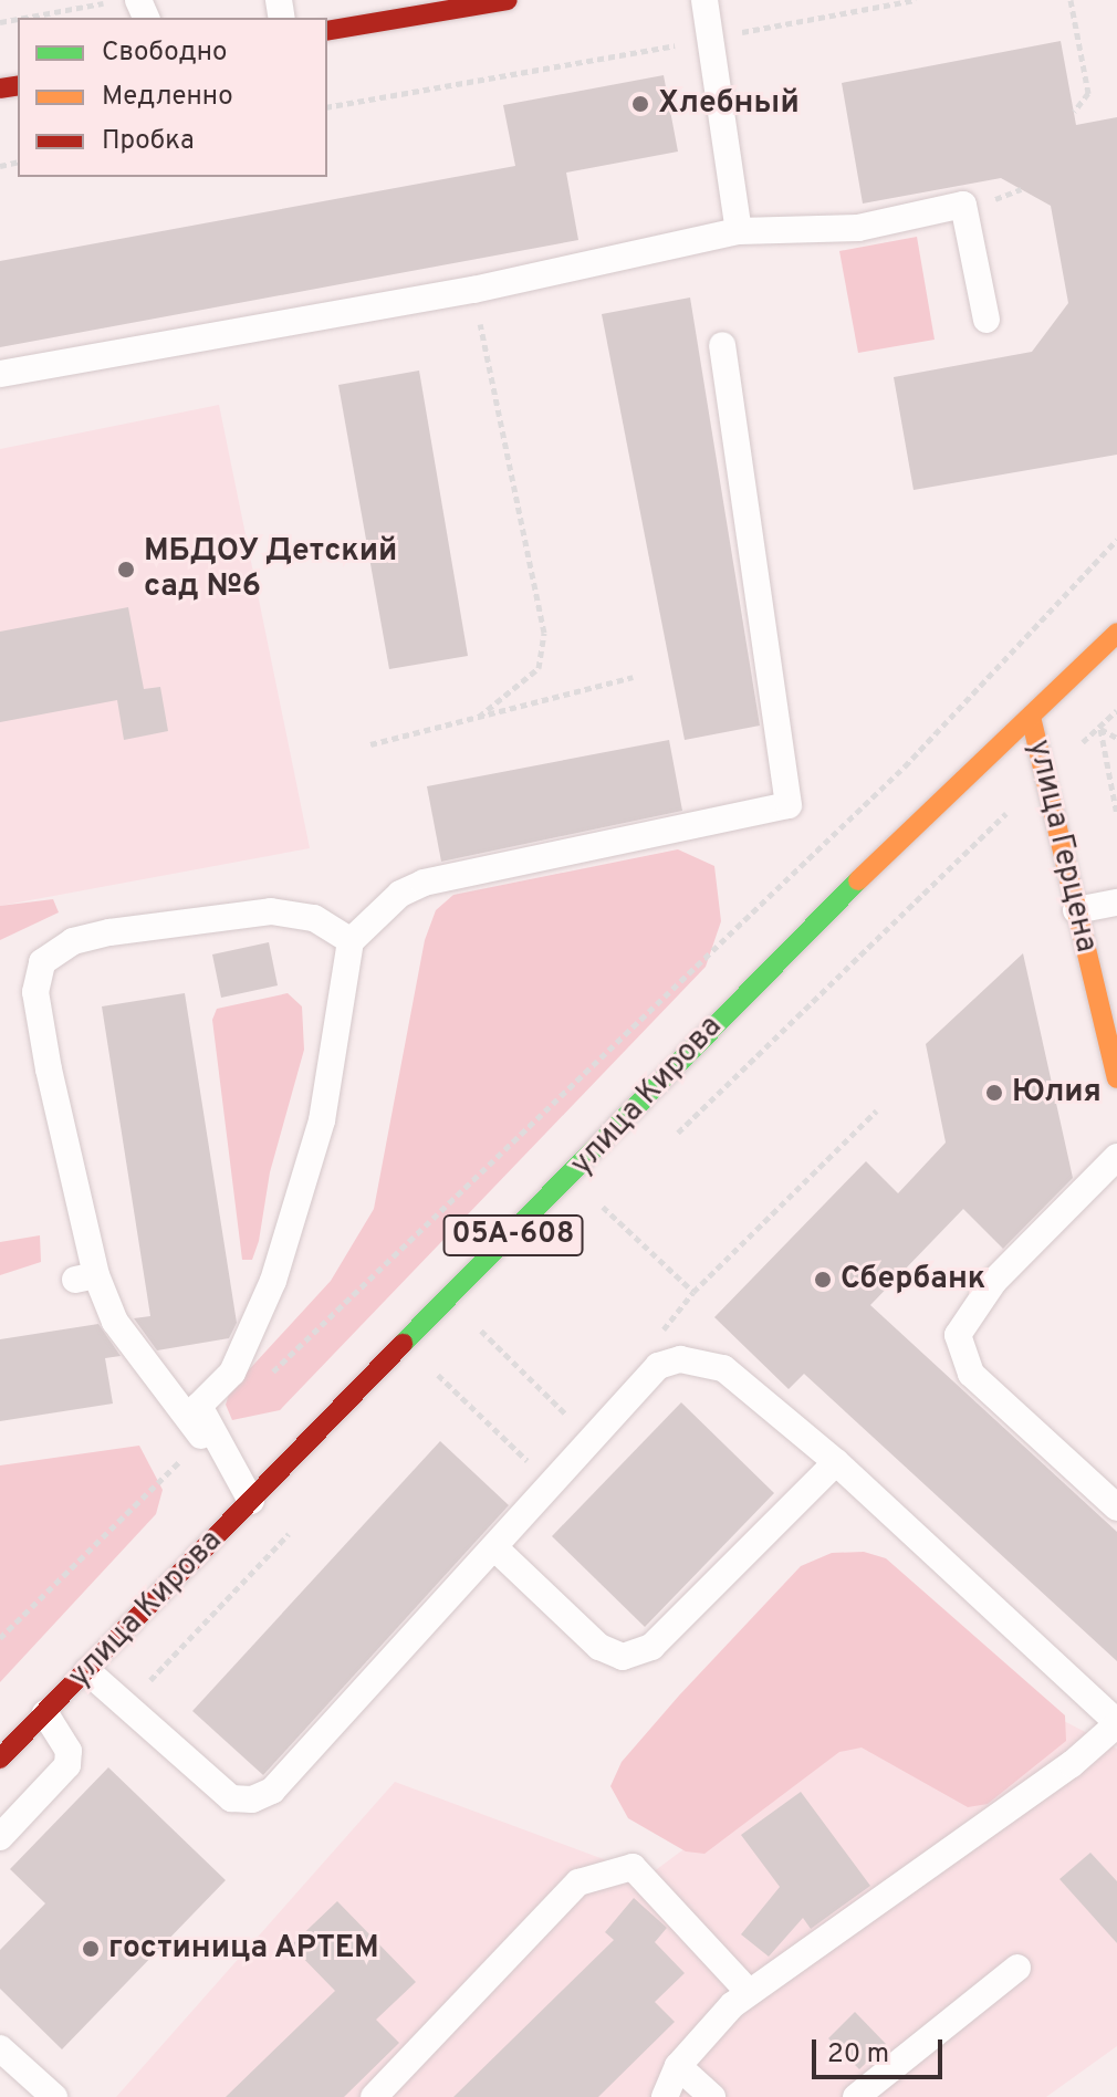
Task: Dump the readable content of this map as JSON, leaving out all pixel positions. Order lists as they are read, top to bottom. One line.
{"streets":{"main road":["улица Герцена","улица Кирова","05А-608"]},"crossings":[["улица Герцена","улица Кирова"]],"places":["Хлебный","МБДОУ Детский сад №6","Юлия","Сбербанк","гостиница АРТЕМ"],"legend":["Свободно","Медленно","Пробка"],"scale_bar":"20 m"}
